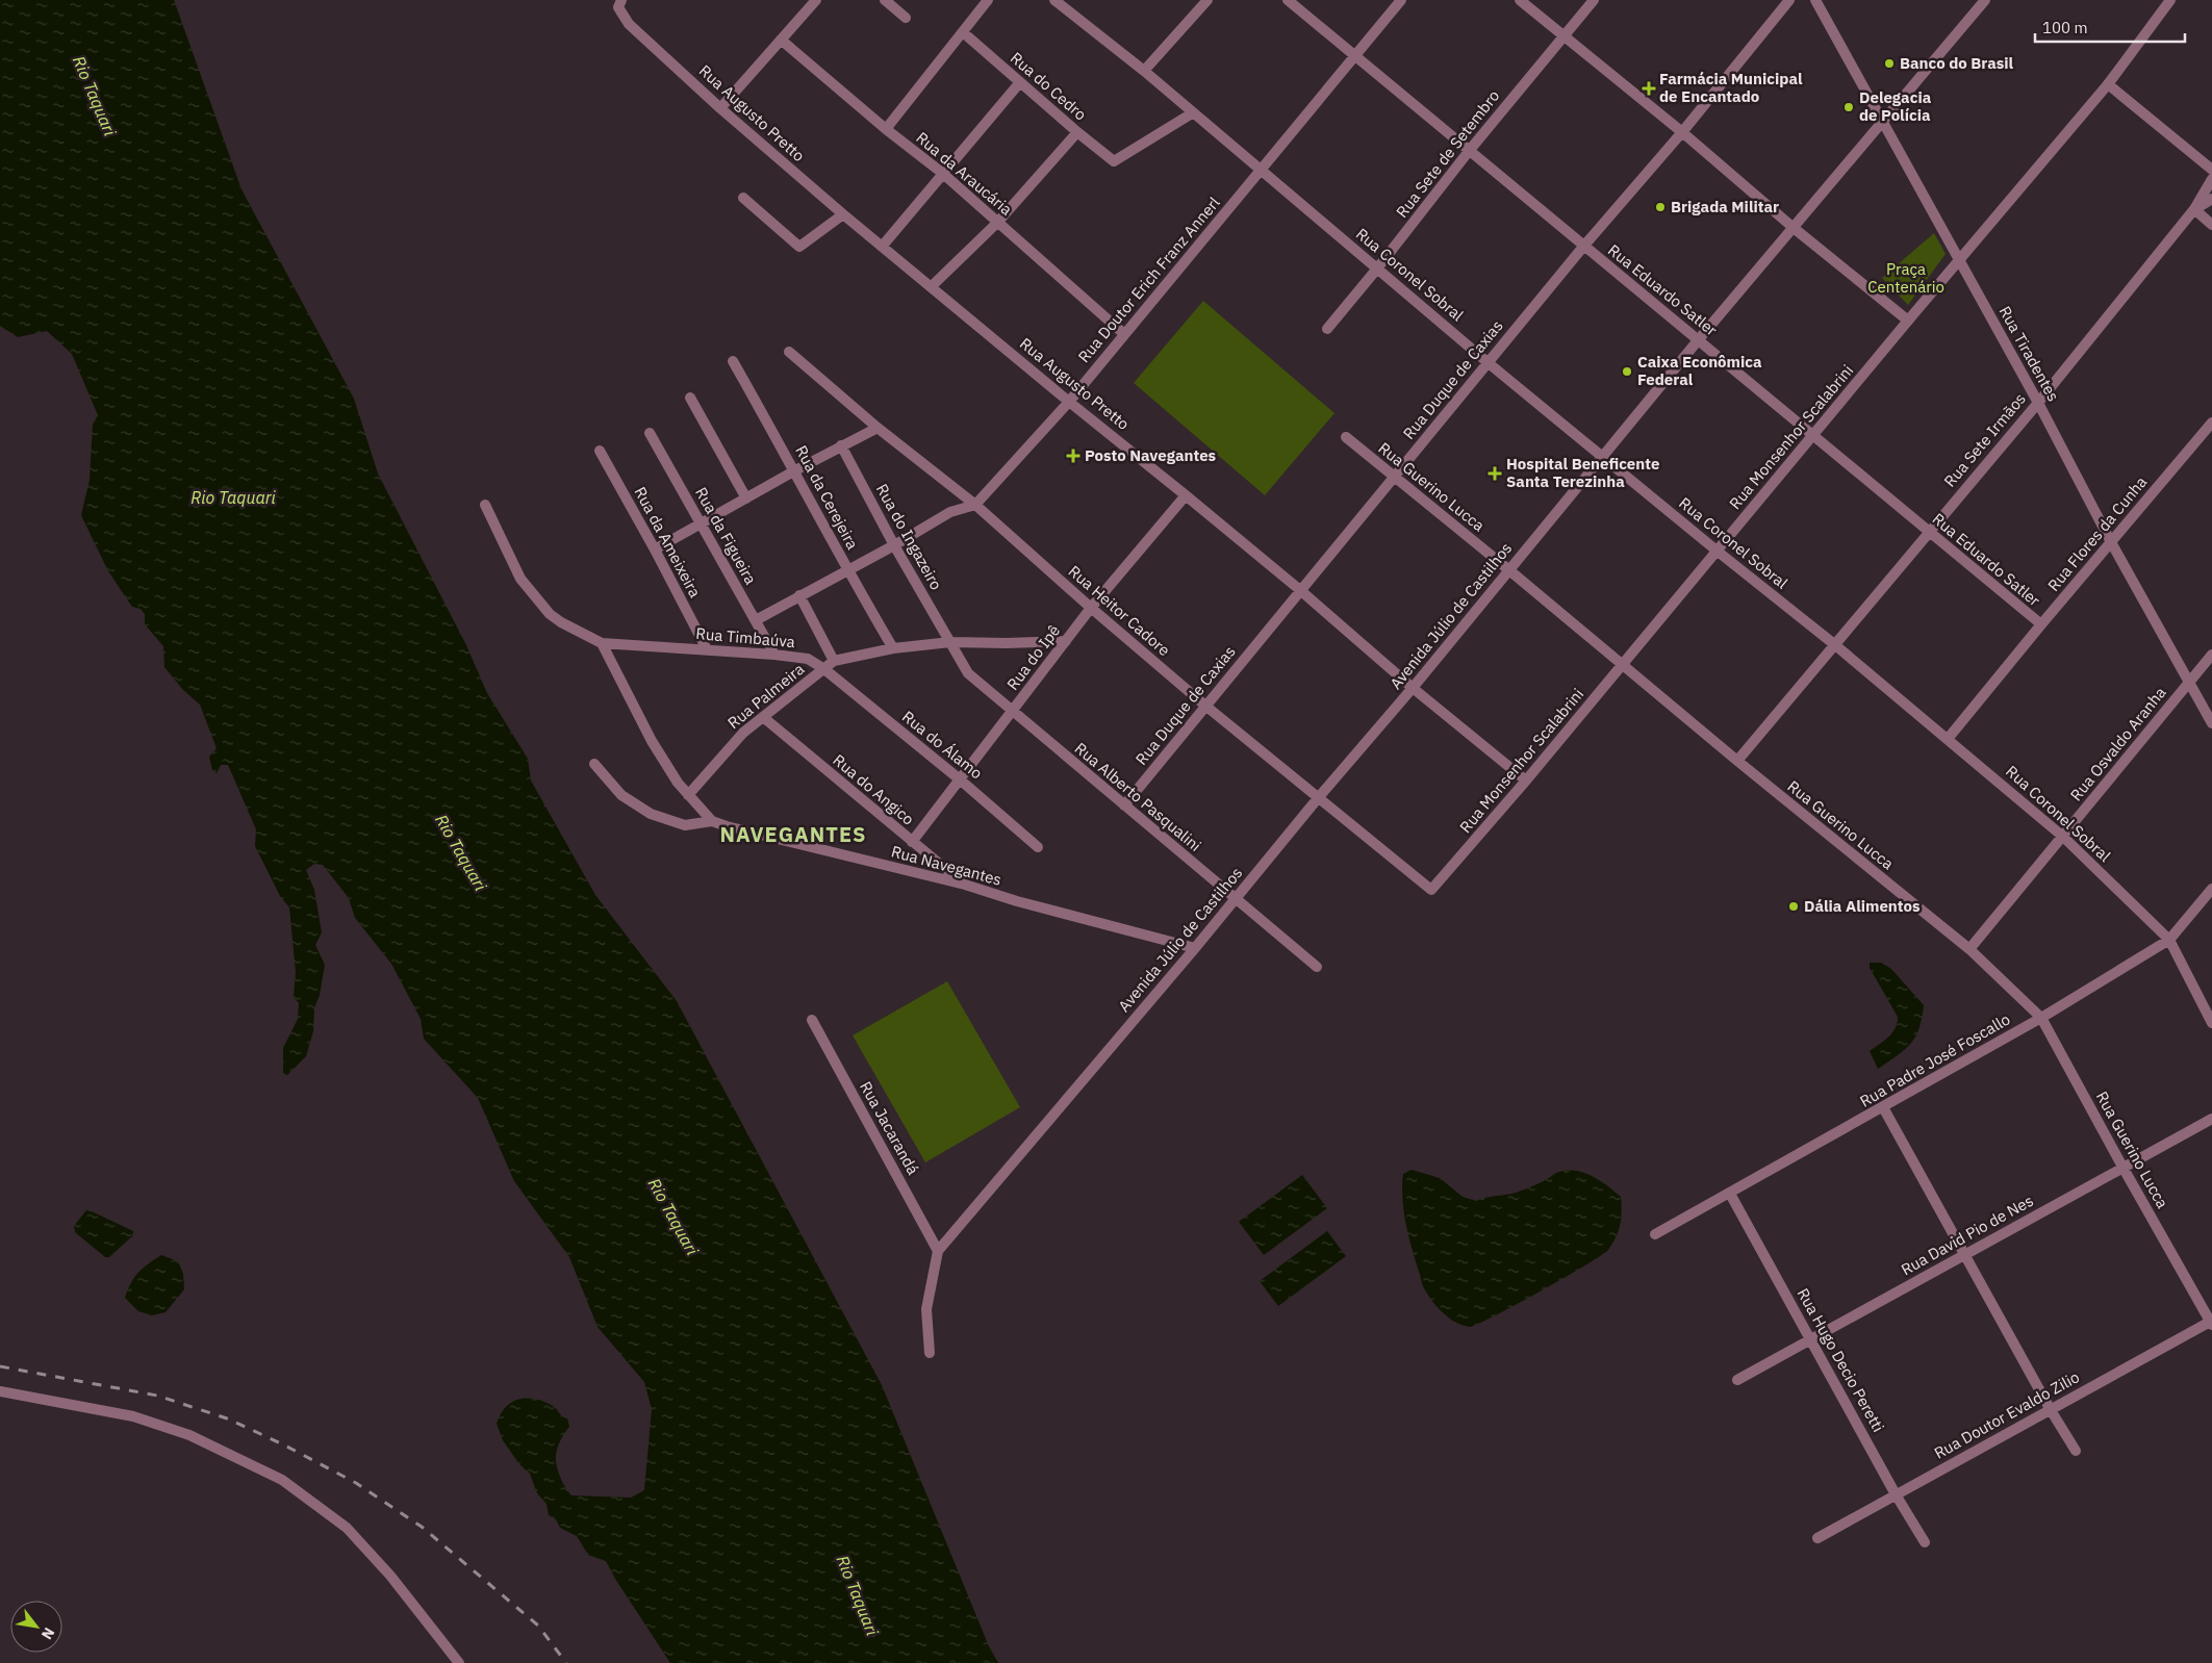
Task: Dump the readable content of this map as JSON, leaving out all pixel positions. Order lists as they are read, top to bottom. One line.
{"streets":{"street":["Rua do Cedro","Rua Augusto Pretto","Rua Sete de Setembro","Rua da Araucária","Rua Coronel Sobral","Rua Doutor Erich Franz Annerl","Rua Eduardo Satler","Rua Tiradentes","Rua Duque de Caxias","Rua Monsenhor Scalabrini","Rua Sete Irmãos","Rua Guerino Lucca","Rua da Cerejeira","Rua Flores da Cunha","Rua da Figueira","Rua do Ingazeiro","Rua da Ameixeira","Rua Heitor Cadore","Avenida Júlio de Castilhos","Rua Timbaúva","Rua do Ipê","Rua Palmeira","Rua Osvaldo Aranha","Rua do Álamo","Rua do Angico","Rua Alberto Pasqualini","Rua Navegantes","Rua Padre José Foscallo","Rua Jacarandá","Rua David Pio de Nes","Rua Hugo Decio Peretti","Rua Doutor Evaldo Zilio"]},"crossings":[["Rua do Cedro","Rua Coronel Sobral"],["Rua Augusto Pretto","Rua Doutor Erich Franz Annerl"],["Rua Augusto Pretto","Rua Duque de Caxias"],["Rua Augusto Pretto","Rua Monsenhor Scalabrini"],["Rua Augusto Pretto","Avenida Júlio de Castilhos"],["Rua Augusto Pretto","Rua do Ipê"],["Rua Sete de Setembro","Rua Coronel Sobral"],["Rua Sete de Setembro","Rua Eduardo Satler"],["Rua da Araucária","Rua Doutor Erich Franz Annerl"],["Rua Coronel Sobral","Rua Doutor Erich Franz Annerl"],["Rua Coronel Sobral","Rua Duque de Caxias"],["Rua Coronel Sobral","Rua Monsenhor Scalabrini"],["Rua Coronel Sobral","Rua Sete Irmãos"],["Rua Coronel Sobral","Rua Flores da Cunha"],["Rua Coronel Sobral","Avenida Júlio de Castilhos"],["Rua Coronel Sobral","Rua Osvaldo Aranha"],["Rua Coronel Sobral","Rua Padre José Foscallo"],["Rua Doutor Erich Franz Annerl","Rua Eduardo Satler"],["Rua Doutor Erich Franz Annerl","Rua Heitor Cadore"],["Rua Eduardo Satler","Rua Duque de Caxias"],["Rua Eduardo Satler","Rua Monsenhor Scalabrini"],["Rua Eduardo Satler","Rua Sete Irmãos"],["Rua Eduardo Satler","Rua Flores da Cunha"],["Rua Eduardo Satler","Avenida Júlio de Castilhos"],["Rua Tiradentes","Rua Monsenhor Scalabrini"],["Rua Tiradentes","Rua Sete Irmãos"],["Rua Tiradentes","Rua Flores da Cunha"],["Rua Tiradentes","Avenida Júlio de Castilhos"],["Rua Tiradentes","Rua Osvaldo Aranha"],["Rua Duque de Caxias","Rua Guerino Lucca"],["Rua Duque de Caxias","Rua Heitor Cadore"],["Rua Duque de Caxias","Rua Alberto Pasqualini"],["Rua Monsenhor Scalabrini","Rua Guerino Lucca"],["Rua Monsenhor Scalabrini","Rua Heitor Cadore"],["Rua Sete Irmãos","Rua Guerino Lucca"],["Rua Guerino Lucca","Avenida Júlio de Castilhos"],["Rua Guerino Lucca","Rua Osvaldo Aranha"],["Rua Guerino Lucca","Rua Padre José Foscallo"],["Rua Guerino Lucca","Rua David Pio de Nes"],["Rua Guerino Lucca","Rua Doutor Evaldo Zilio"],["Rua da Figueira","Rua Timbaúva"],["Rua do Ingazeiro","Rua Alberto Pasqualini"],["Rua da Ameixeira","Rua Timbaúva"],["Rua Heitor Cadore","Avenida Júlio de Castilhos"],["Rua Heitor Cadore","Rua do Ipê"],["Avenida Júlio de Castilhos","Rua Alberto Pasqualini"],["Avenida Júlio de Castilhos","Rua Navegantes"],["Avenida Júlio de Castilhos","Rua Jacarandá"],["Rua Timbaúva","Rua Palmeira"],["Rua Timbaúva","Rua do Álamo"],["Rua do Ipê","Rua do Álamo"],["Rua do Ipê","Rua do Angico"],["Rua do Ipê","Rua Alberto Pasqualini"],["Rua Palmeira","Rua do Álamo"],["Rua Palmeira","Rua do Angico"],["Rua do Angico","Rua Navegantes"],["Rua Padre José Foscallo","Rua Hugo Decio Peretti"],["Rua David Pio de Nes","Rua Hugo Decio Peretti"],["Rua Hugo Decio Peretti","Rua Doutor Evaldo Zilio"]],"districts":["NAVEGANTES"],"water":["Rio Taquari"],"parks":["Praça Centenário"],"places":{"other":["Banco do Brasil","Delegacia de Polícia","Brigada Militar","Caixa Econômica Federal","Dália Alimentos"],"health":["Farmácia Municipal de Encantado","Posto Navegantes","Hospital Beneficente Santa Terezinha"]},"scale_bar":"100 m","north":"bottom right"}
